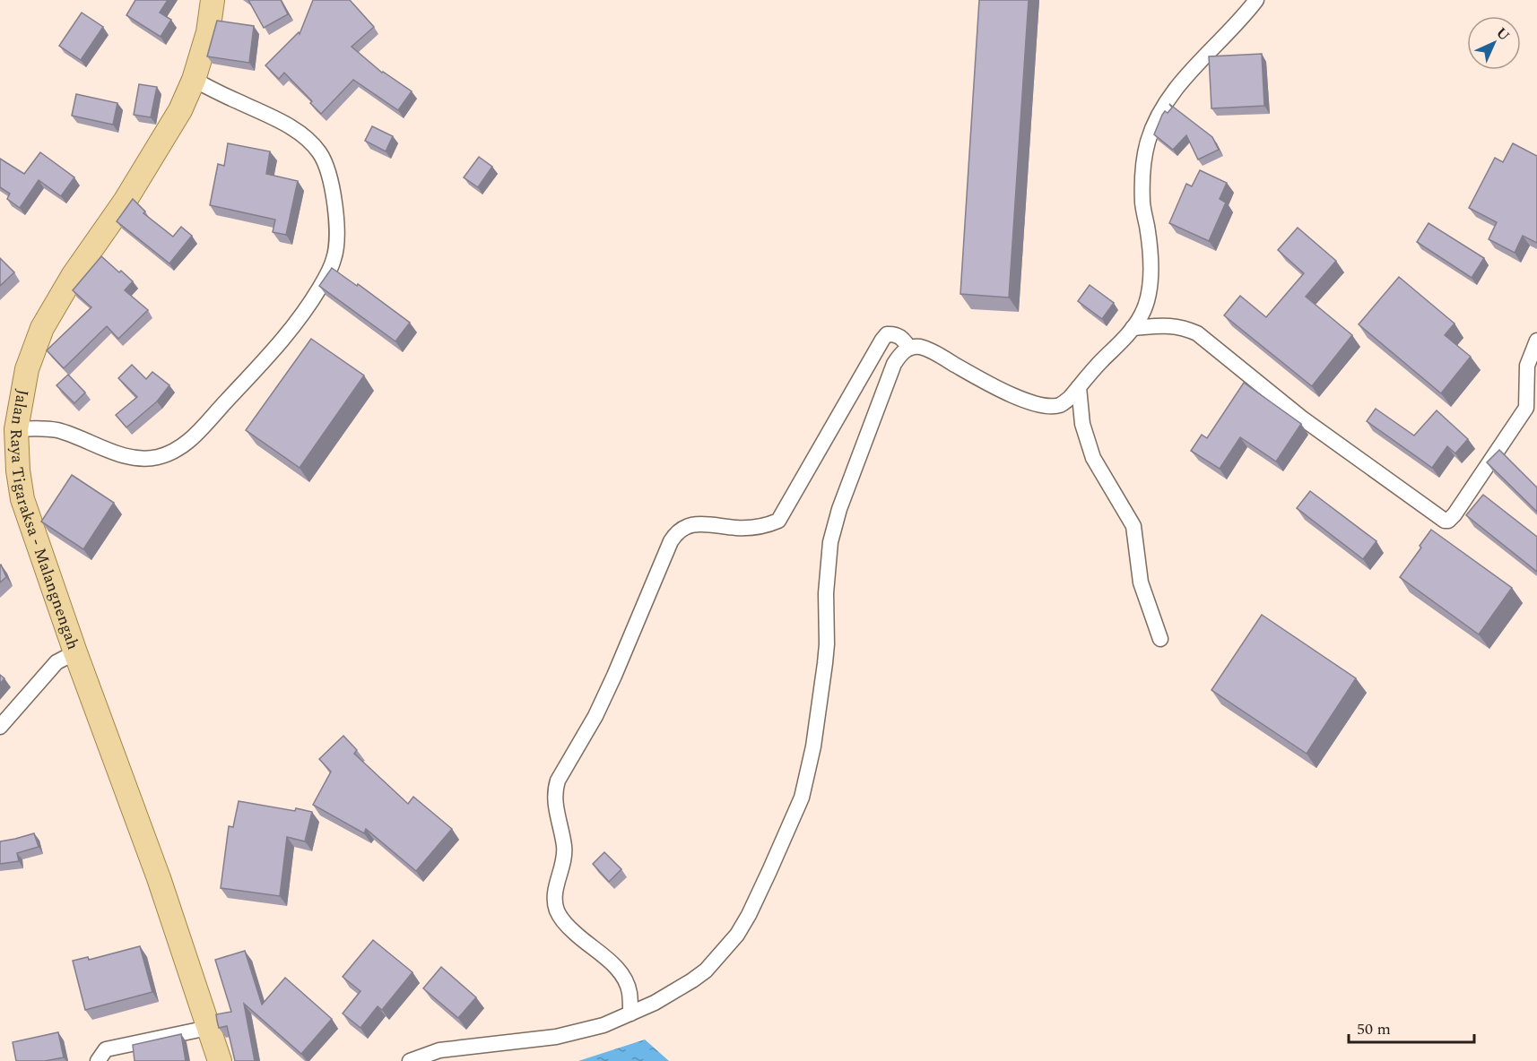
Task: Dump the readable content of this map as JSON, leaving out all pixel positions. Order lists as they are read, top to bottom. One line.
{"streets":{"main road":["Jalan Raya Tigaraksa - Malangnengah"]},"scale_bar":"50 m","north":"top right"}
